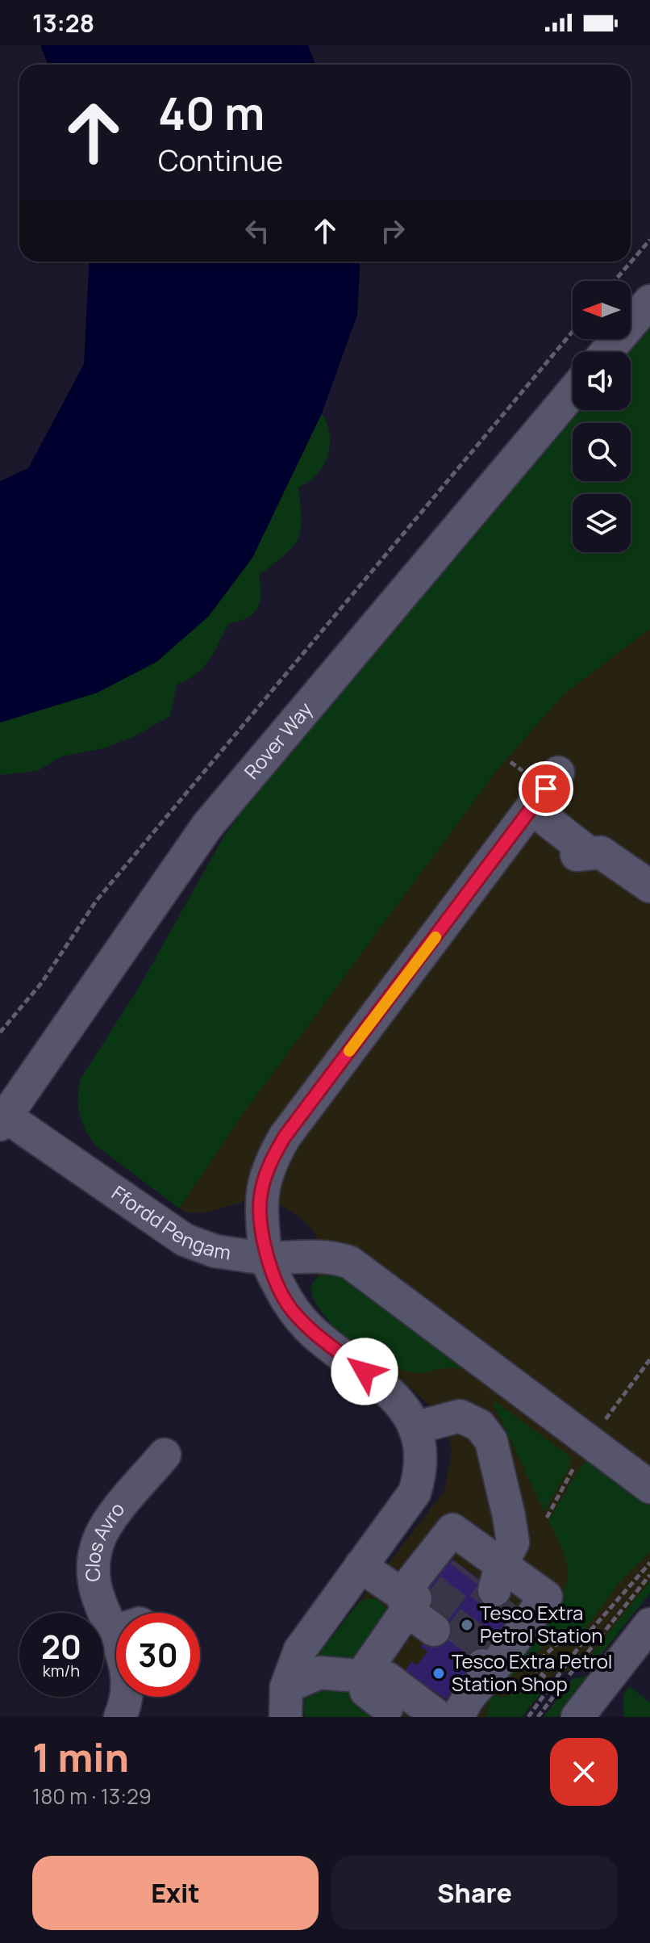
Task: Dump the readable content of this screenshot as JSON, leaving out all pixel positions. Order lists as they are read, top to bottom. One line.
{"streets":{"street":["Rover Way","Ffordd Pengam","Clos Avro"]},"crossings":[["Rover Way","Ffordd Pengam"]],"places":["Tesco Extra Petrol Station","Tesco Extra Petrol Station Shop"],"north":"left","page":{"status":"13:28","turn":["40 m","Continue"],"speed":"20 km/h","limit":"30","heading":["1 min","180 m · 13:29"],"buttons":["Exit","Share"]}}
